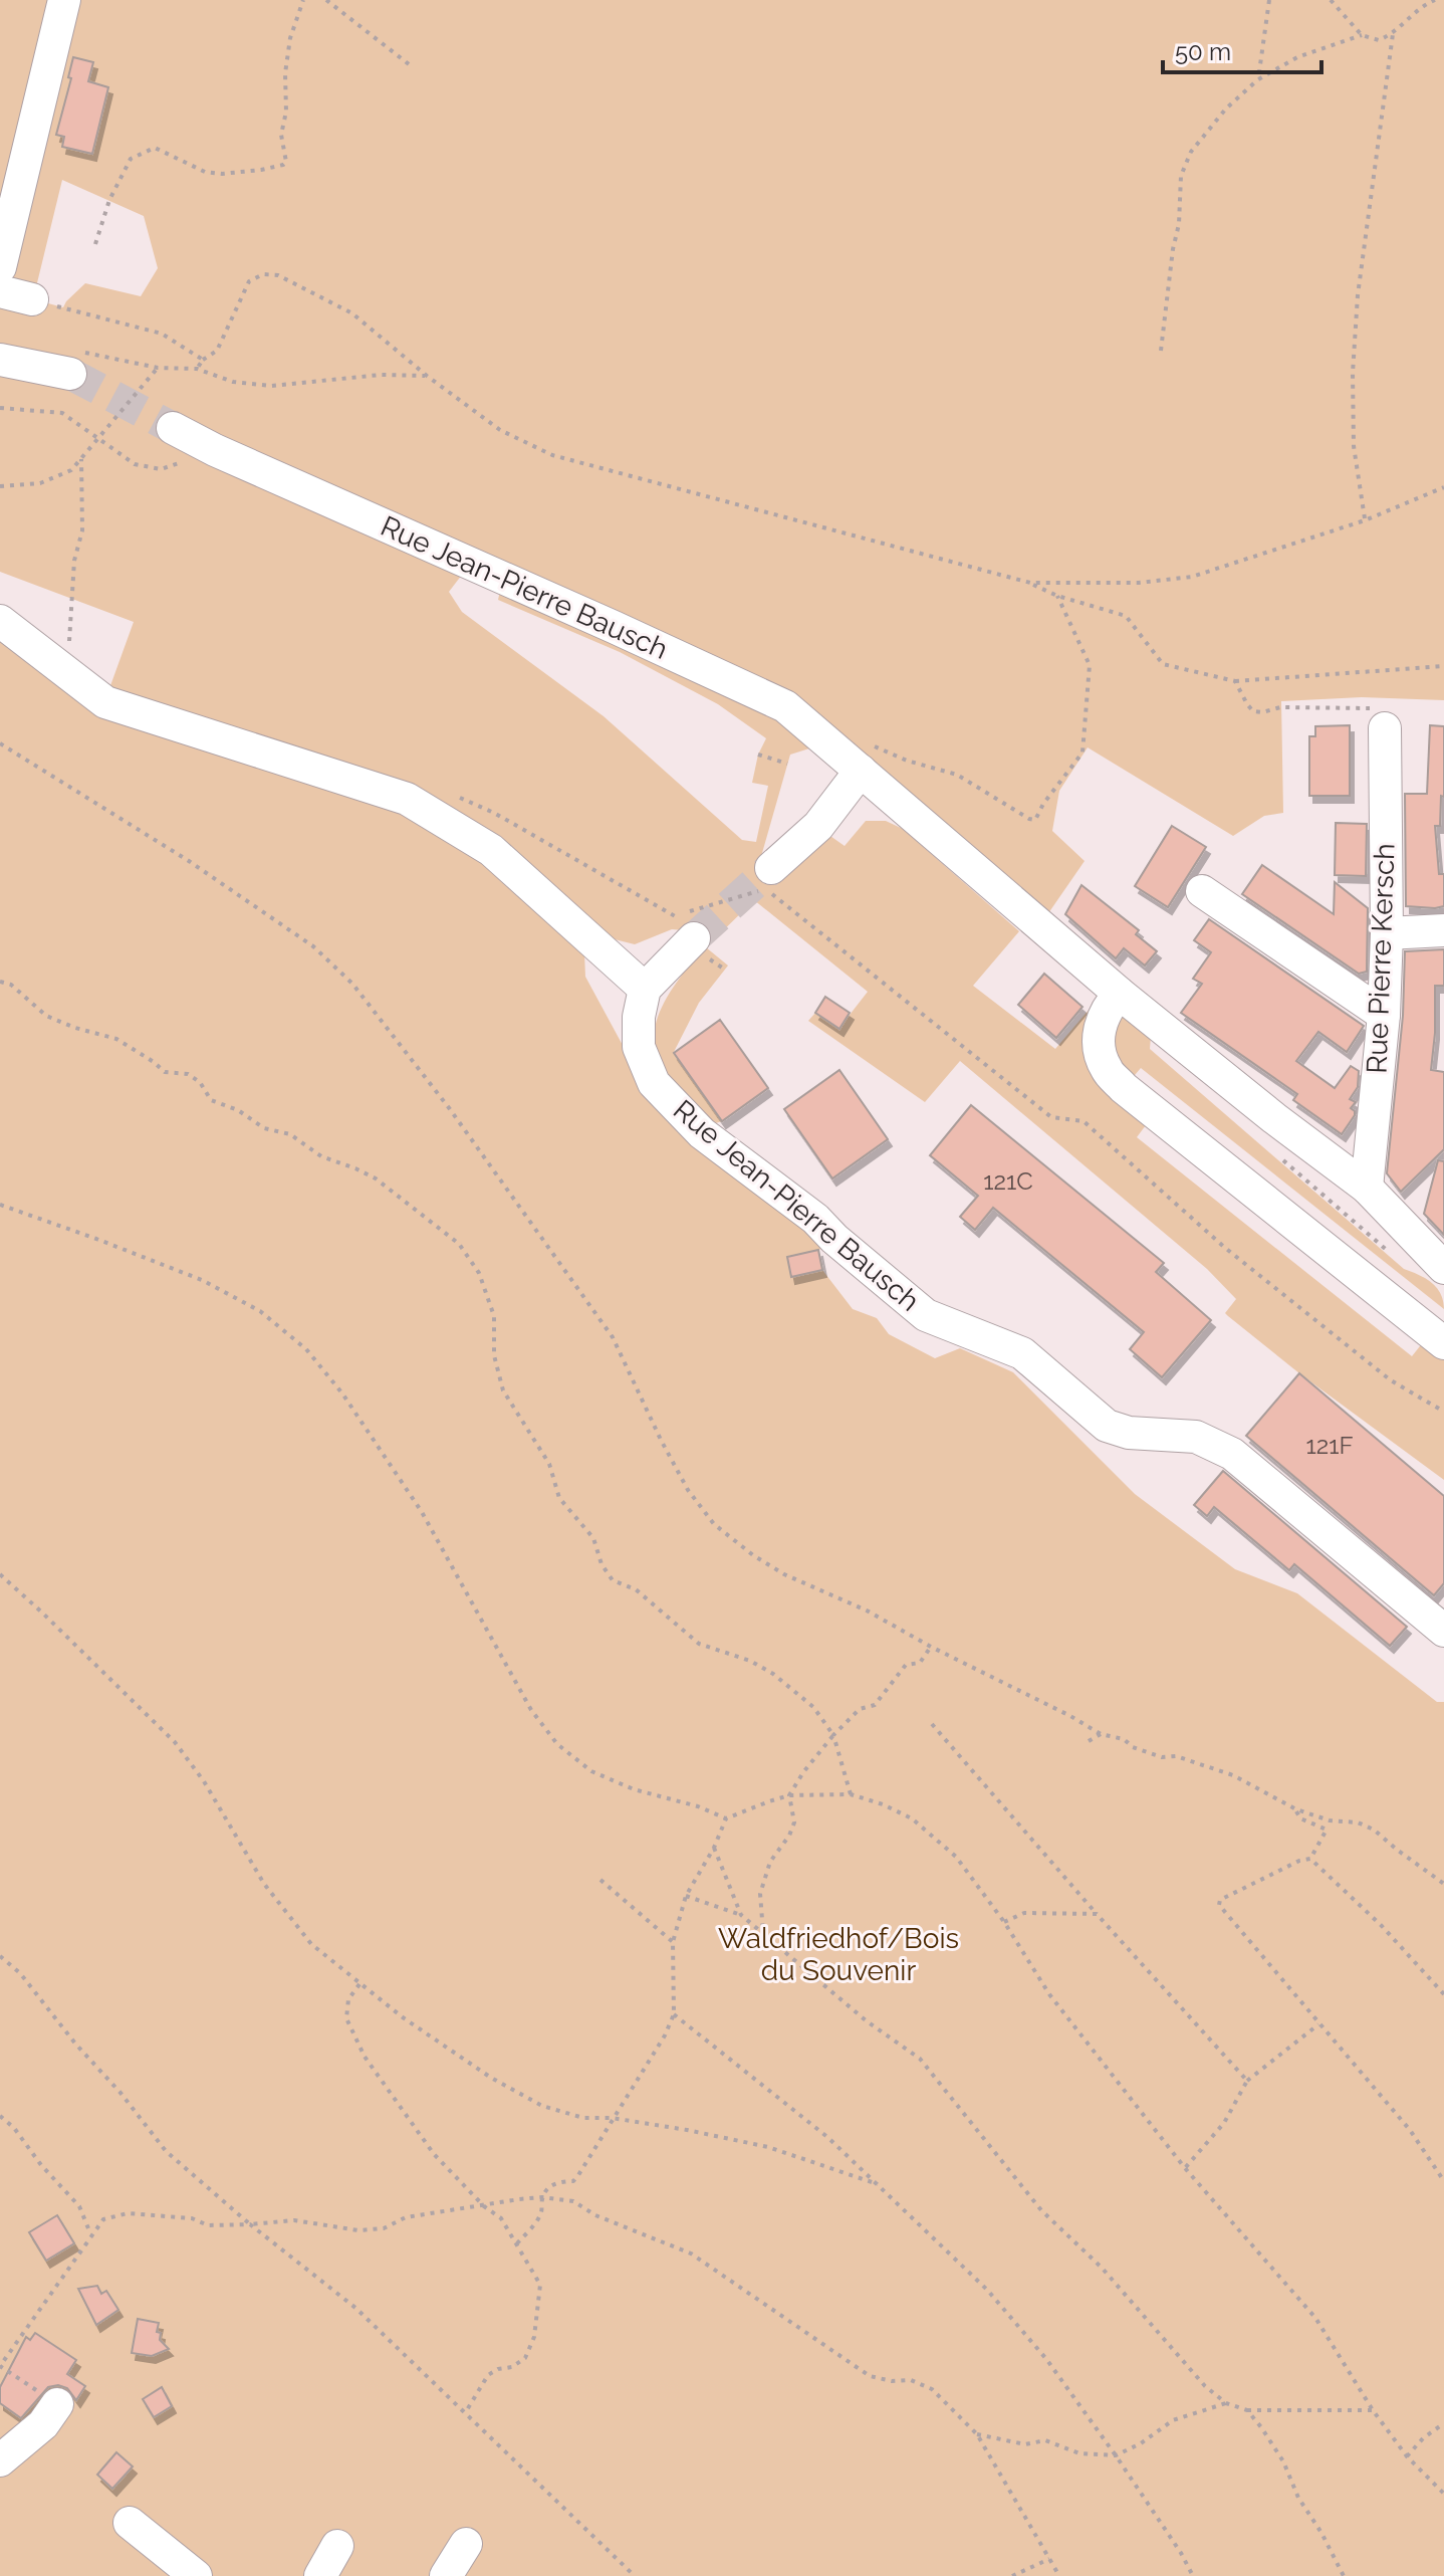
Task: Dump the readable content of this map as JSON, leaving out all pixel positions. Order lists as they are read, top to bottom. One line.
{"streets":{"street":["Rue Jean-Pierre Bausch","Rue Pierre Kersch"]},"crossings":[["Rue Jean-Pierre Bausch","Rue Pierre Kersch"]],"parks":["Waldfriedhof/Bois du Souvenir"],"house_numbers":["121C","121F"],"scale_bar":"50 m"}
